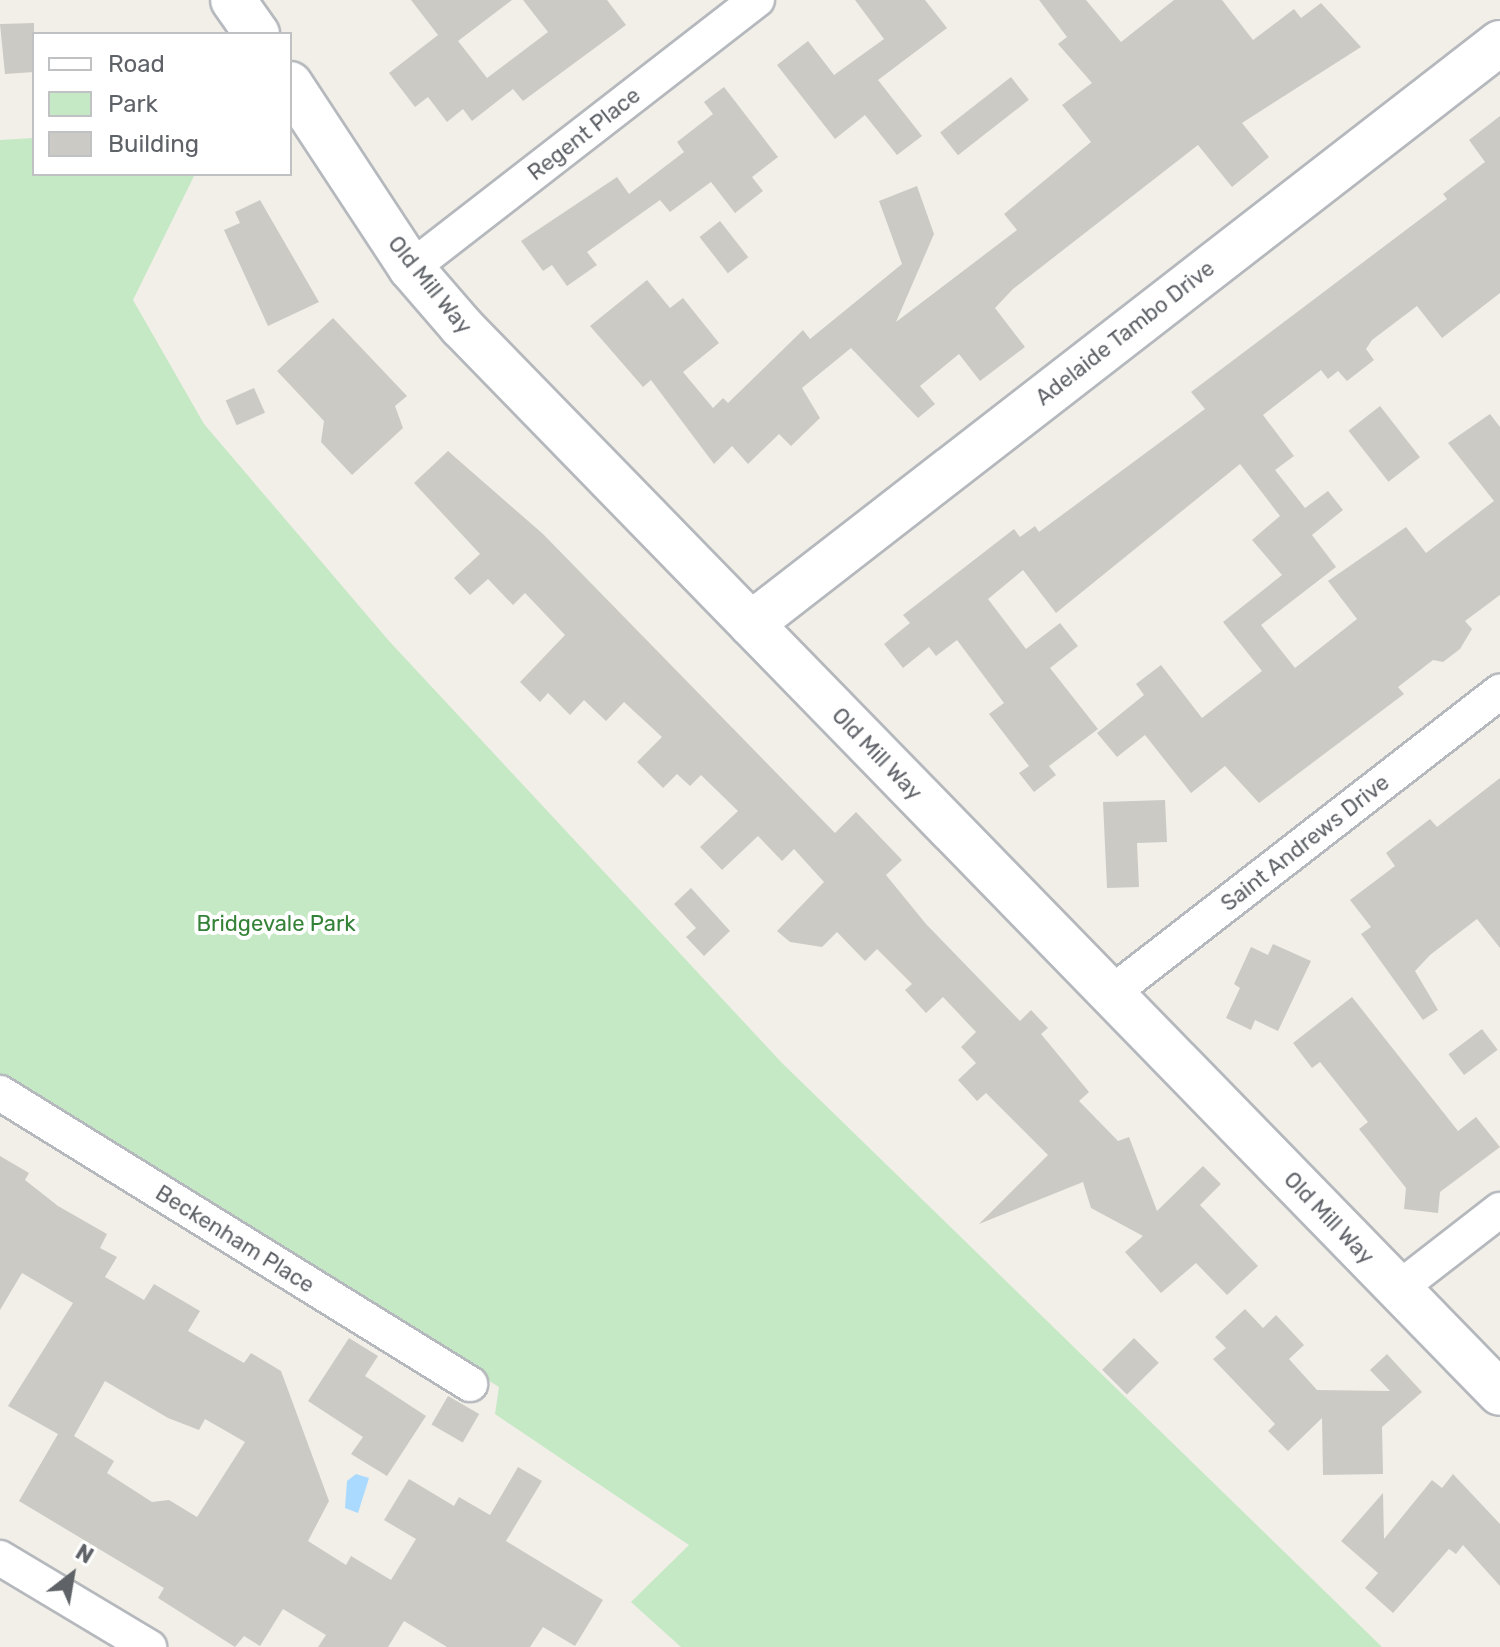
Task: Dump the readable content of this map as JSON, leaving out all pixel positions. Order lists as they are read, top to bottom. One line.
{"streets":{"street":["Regent Place","Old Mill Way","Adelaide Tambo Drive","Saint Andrews Drive","Beckenham Place"]},"crossings":[["Regent Place","Old Mill Way"],["Old Mill Way","Adelaide Tambo Drive"],["Old Mill Way","Saint Andrews Drive"]],"parks":["Bridgevale Park"],"legend":["Road","Park","Building"],"north":"top right"}
